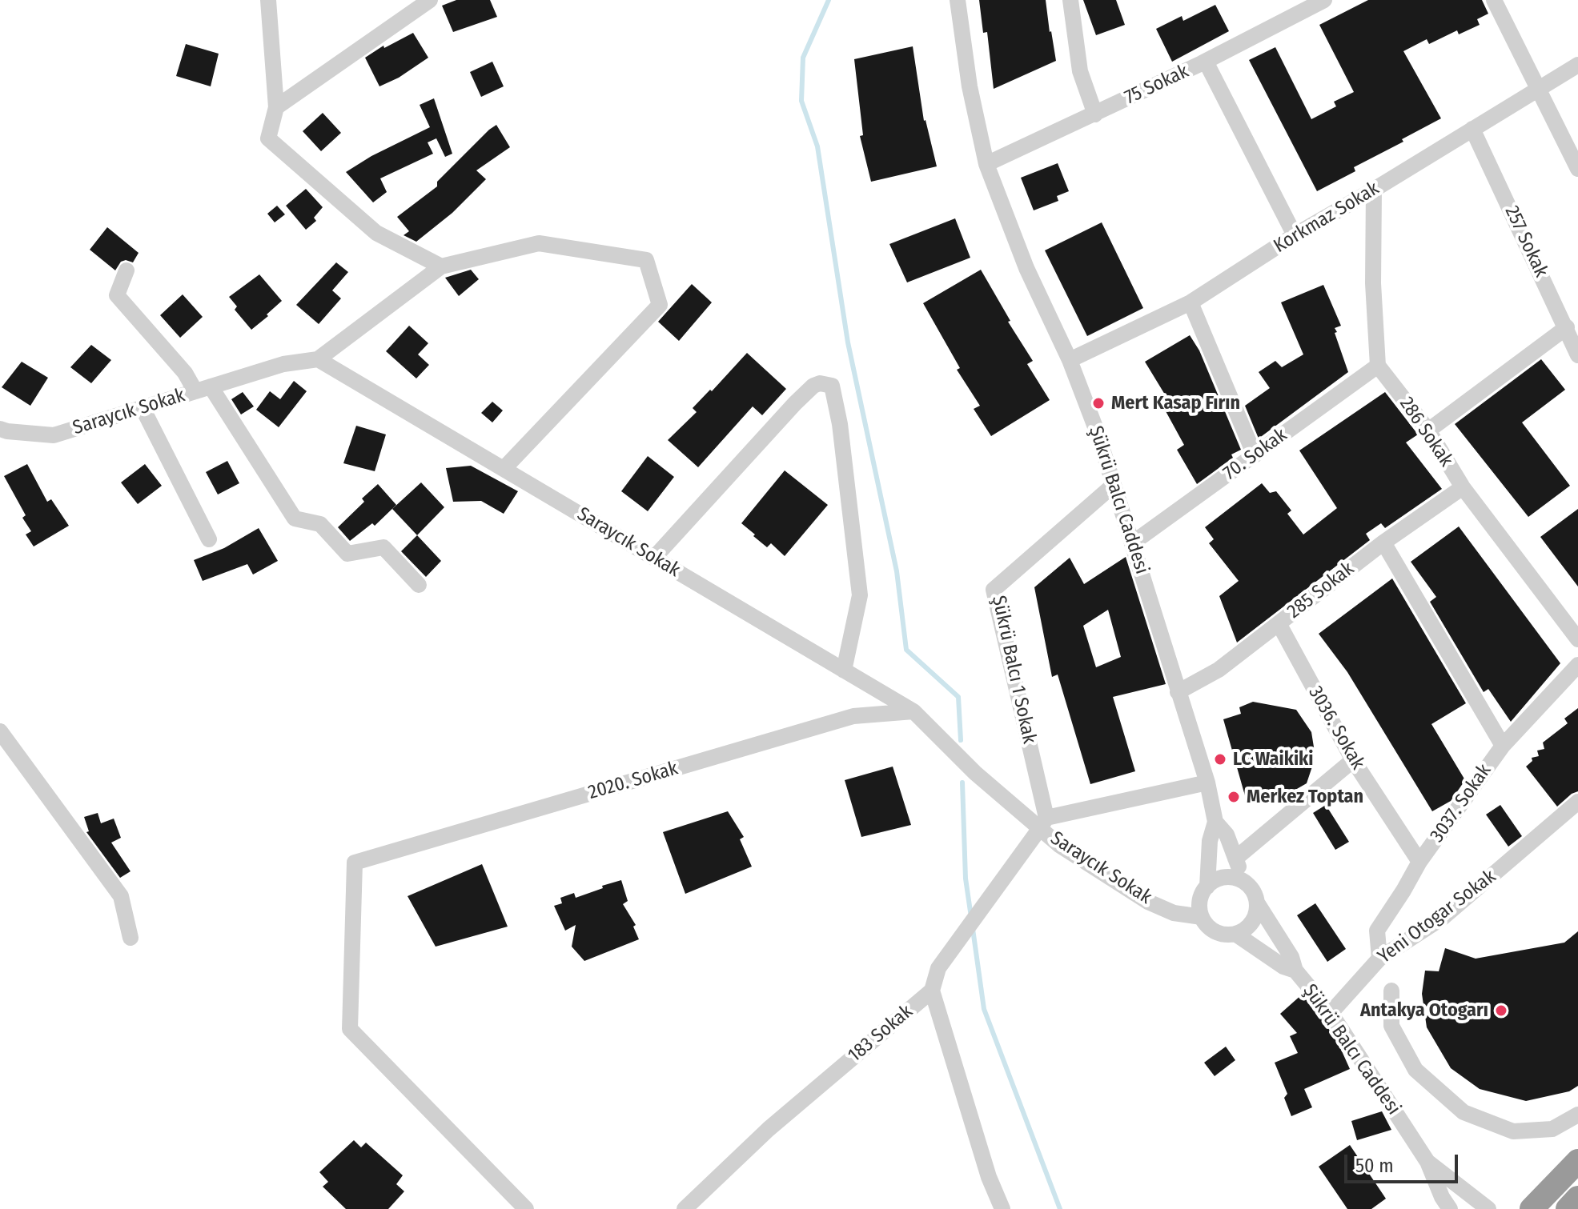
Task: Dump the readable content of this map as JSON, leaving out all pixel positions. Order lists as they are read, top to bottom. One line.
{"streets":{"street":["75 Sokak","Korkmaz Sokak","257 Sokak","Saraycık Sokak","286 Sokak","70. Sokak","Şükrü Balcı Caddesi","285 Sokak","Şükrü Balcı 1 Sokak","3036. Sokak","2020. Sokak","3037. Sokak","Yeni Otogar Sokak","183 Sokak"]},"crossings":[["75 Sokak","Şükrü Balcı Caddesi"],["Korkmaz Sokak","257 Sokak"],["Korkmaz Sokak","Şükrü Balcı Caddesi"],["Saraycık Sokak","Şükrü Balcı Caddesi"],["Saraycık Sokak","Şükrü Balcı 1 Sokak"],["Saraycık Sokak","2020. Sokak"],["Saraycık Sokak","183 Sokak"],["286 Sokak","70. Sokak"],["286 Sokak","285 Sokak"],["70. Sokak","Şükrü Balcı Caddesi"],["Şükrü Balcı Caddesi","285 Sokak"],["Şükrü Balcı Caddesi","Şükrü Balcı 1 Sokak"],["Şükrü Balcı Caddesi","Yeni Otogar Sokak"],["285 Sokak","3036. Sokak"],["Şükrü Balcı 1 Sokak","183 Sokak"],["3036. Sokak","3037. Sokak"],["3037. Sokak","Yeni Otogar Sokak"]],"places":["Mert Kasap Fırın","LC Waikiki","Merkez Toptan","Antakya Otogarı"],"scale_bar":"50 m"}
